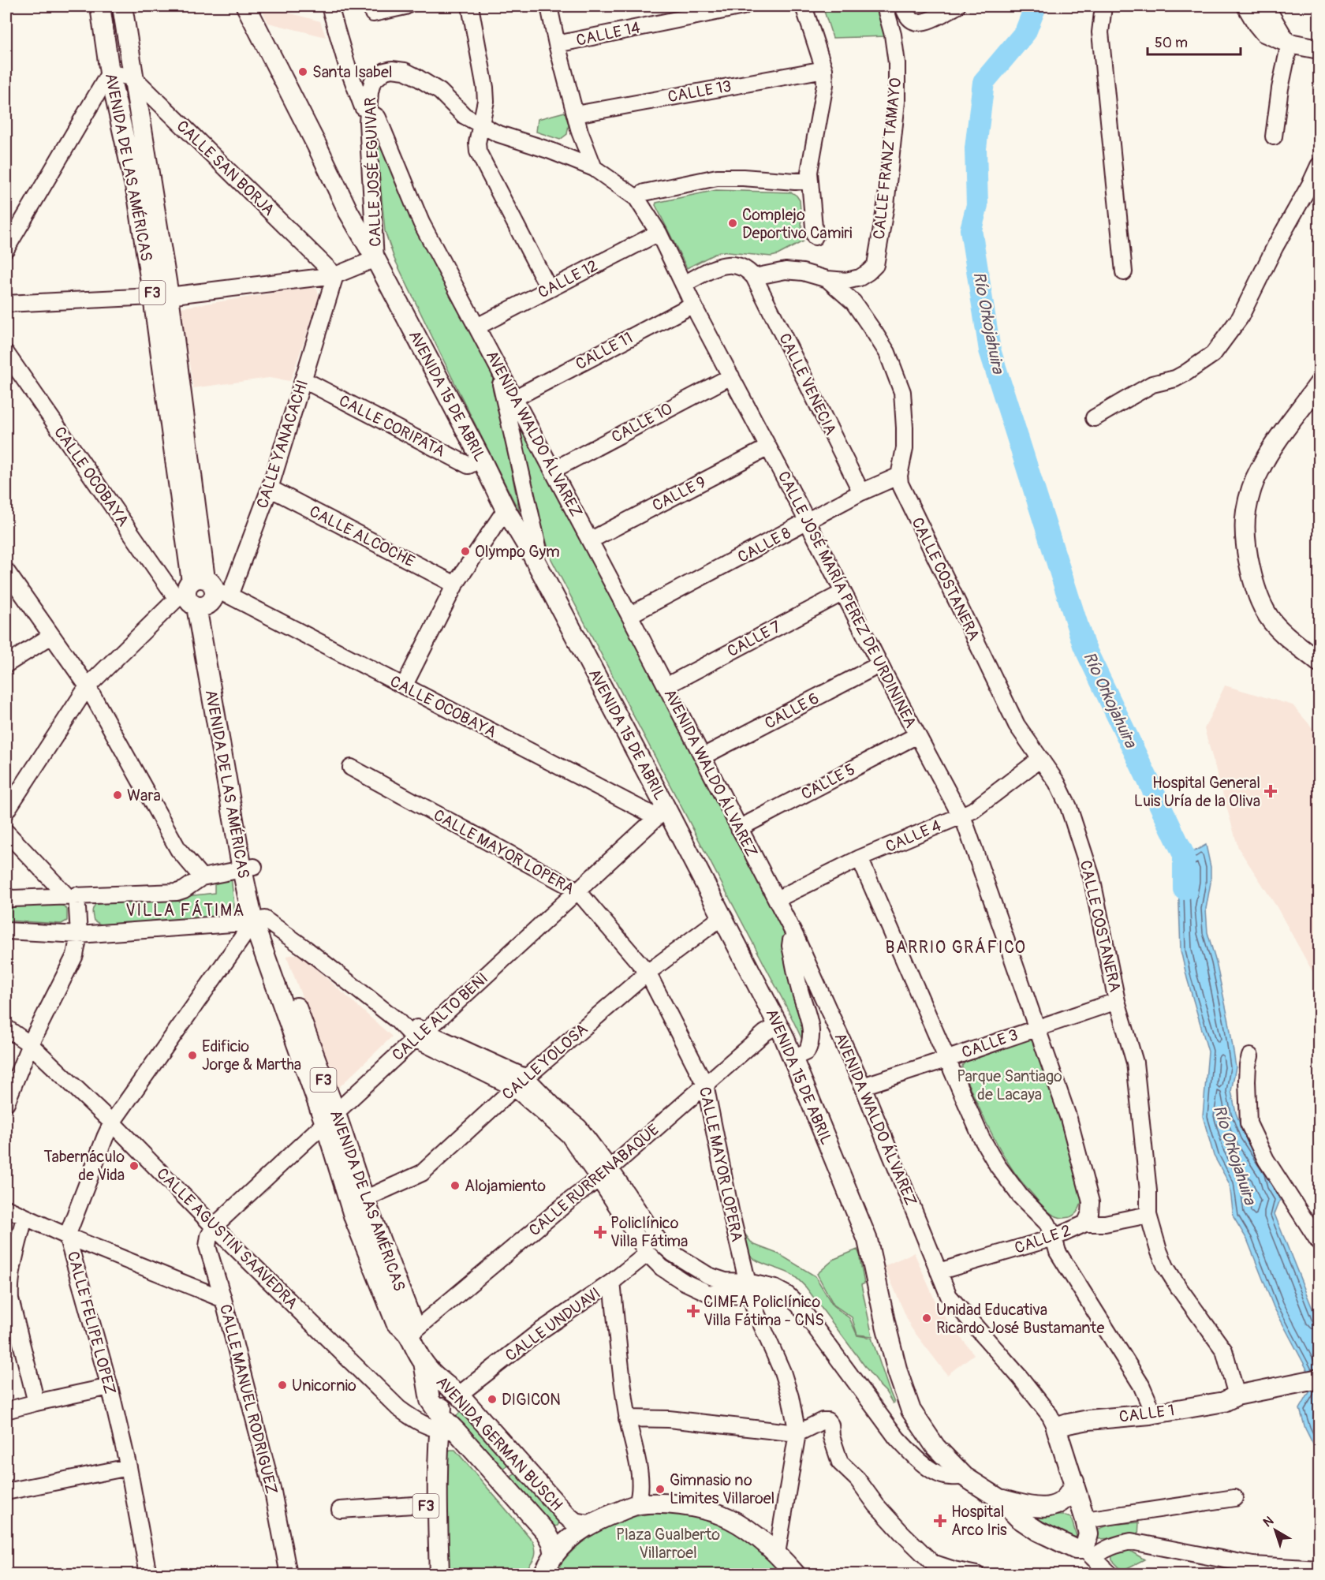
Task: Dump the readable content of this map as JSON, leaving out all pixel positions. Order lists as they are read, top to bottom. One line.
{"streets":{"main road":["AVENIDA DE LAS AMÉRICAS","F3","AVENIDA 15 DE ABRIL","CALLE 1","AVENIDA GERMAN BUSCH"],"street":["CALLE 14","CALLE 13","CALLE FRANZ TAMAYO","CALLE SAN BORJA","CALLE JOSÉ EGUIVAR","CALLE 12","CALLE 11","CALLE VENECIA","CALLE 10","CALLE CORIPATA","AVENIDA WALDO ÁLVAREZ","CALLE YANACACHI","CALLE OCOBAYA","CALLE 9","CALLE ALCOCHE","CALLE 8","CALLE COSTANERA","CALLE JOSÉ MARÍA PEREZ DE URDININEA","CALLE 7","CALLE 6","CALLE 5","CALLE 4","CALLE MAYOR LOPERA","CALLE ALTO BENI","CALLE 3","CALLE YOLOSA","CALLE RURRENABAQUE","CALLE AGUSTIN SAAVEDRA","CALLE 2","CALLE FELIPE LOPEZ","CALLE UNDUAVI","CALLE MANUEL RODRIGUEZ"]},"crossings":[["AVENIDA DE LAS AMÉRICAS","CALLE SAN BORJA"],["AVENIDA DE LAS AMÉRICAS","CALLE YANACACHI"],["AVENIDA DE LAS AMÉRICAS","CALLE OCOBAYA"],["AVENIDA DE LAS AMÉRICAS","CALLE ALTO BENI"],["AVENIDA DE LAS AMÉRICAS","CALLE YOLOSA"],["AVENIDA DE LAS AMÉRICAS","CALLE RURRENABAQUE"],["AVENIDA DE LAS AMÉRICAS","CALLE FELIPE LOPEZ"],["AVENIDA DE LAS AMÉRICAS","AVENIDA GERMAN BUSCH"],["CALLE SAN BORJA","CALLE YANACACHI"],["CALLE JOSÉ EGUIVAR","AVENIDA 15 DE ABRIL"],["CALLE JOSÉ EGUIVAR","AVENIDA WALDO ÁLVAREZ"],["CALLE JOSÉ EGUIVAR","CALLE JOSÉ MARÍA PEREZ DE URDININEA"],["CALLE 12","AVENIDA WALDO ÁLVAREZ"],["CALLE 12","CALLE JOSÉ MARÍA PEREZ DE URDININEA"],["F3","CALLE AGUSTIN SAAVEDRA"],["F3","CALLE UNDUAVI"],["F3","AVENIDA GERMAN BUSCH"],["CALLE 11","AVENIDA WALDO ÁLVAREZ"],["CALLE 11","CALLE JOSÉ MARÍA PEREZ DE URDININEA"],["CALLE VENECIA","CALLE 8"],["AVENIDA 15 DE ABRIL","CALLE CORIPATA"],["AVENIDA 15 DE ABRIL","CALLE OCOBAYA"],["AVENIDA 15 DE ABRIL","CALLE ALTO BENI"],["AVENIDA 15 DE ABRIL","CALLE YOLOSA"],["AVENIDA 15 DE ABRIL","CALLE RURRENABAQUE"],["CALLE 10","AVENIDA WALDO ÁLVAREZ"],["CALLE 10","CALLE JOSÉ MARÍA PEREZ DE URDININEA"],["CALLE CORIPATA","CALLE YANACACHI"],["AVENIDA WALDO ÁLVAREZ","CALLE 9"],["AVENIDA WALDO ÁLVAREZ","CALLE 8"],["AVENIDA WALDO ÁLVAREZ","CALLE 7"],["AVENIDA WALDO ÁLVAREZ","CALLE 6"],["AVENIDA WALDO ÁLVAREZ","CALLE 5"],["AVENIDA WALDO ÁLVAREZ","CALLE 4"],["AVENIDA WALDO ÁLVAREZ","CALLE 3"],["AVENIDA WALDO ÁLVAREZ","CALLE 2"],["AVENIDA WALDO ÁLVAREZ","CALLE 1"],["CALLE YANACACHI","CALLE OCOBAYA"],["CALLE YANACACHI","CALLE ALCOCHE"],["CALLE OCOBAYA","CALLE ALTO BENI"],["CALLE 9","CALLE JOSÉ MARÍA PEREZ DE URDININEA"],["CALLE 8","CALLE COSTANERA"],["CALLE 8","CALLE JOSÉ MARÍA PEREZ DE URDININEA"],["CALLE COSTANERA","CALLE 4"],["CALLE COSTANERA","CALLE 3"],["CALLE COSTANERA","CALLE 2"],["CALLE COSTANERA","CALLE 1"],["CALLE JOSÉ MARÍA PEREZ DE URDININEA","CALLE 7"],["CALLE JOSÉ MARÍA PEREZ DE URDININEA","CALLE 6"],["CALLE JOSÉ MARÍA PEREZ DE URDININEA","CALLE 5"],["CALLE JOSÉ MARÍA PEREZ DE URDININEA","CALLE 4"],["CALLE JOSÉ MARÍA PEREZ DE URDININEA","CALLE 3"],["CALLE JOSÉ MARÍA PEREZ DE URDININEA","CALLE 2"],["CALLE MAYOR LOPERA","CALLE ALTO BENI"],["CALLE MAYOR LOPERA","CALLE YOLOSA"],["CALLE MAYOR LOPERA","CALLE RURRENABAQUE"],["CALLE ALTO BENI","CALLE AGUSTIN SAAVEDRA"],["CALLE ALTO BENI","CALLE MANUEL RODRIGUEZ"],["CALLE AGUSTIN SAAVEDRA","CALLE FELIPE LOPEZ"],["CALLE AGUSTIN SAAVEDRA","CALLE MANUEL RODRIGUEZ"],["CALLE AGUSTIN SAAVEDRA","AVENIDA GERMAN BUSCH"],["CALLE UNDUAVI","AVENIDA GERMAN BUSCH"]],"districts":["VILLA FÁTIMA","BARRIO GRÁFICO"],"water":["Río Orkojahuira"],"parks":["Parque Santiago de Lacaya","Plaza Gualberto Villarroel"],"places":{"other":["Santa Isabel","Complejo Deportivo Camiri","Olympo Gym","Wara","Edificio Jorge & Martha","Tabernáculo de Vida","Alojamiento","Unidad Educativa Ricardo José Bustamante","Unicornio","DIGICON","Gimnasio no Limites Villaroel"],"health":["Hospital General Luis Uría de la Oliva","Policlínico Villa Fátima","CIMFA Policlínico Villa Fátima - CNS","Hospital Arco Iris"]},"scale_bar":"50 m","north":"top left"}
